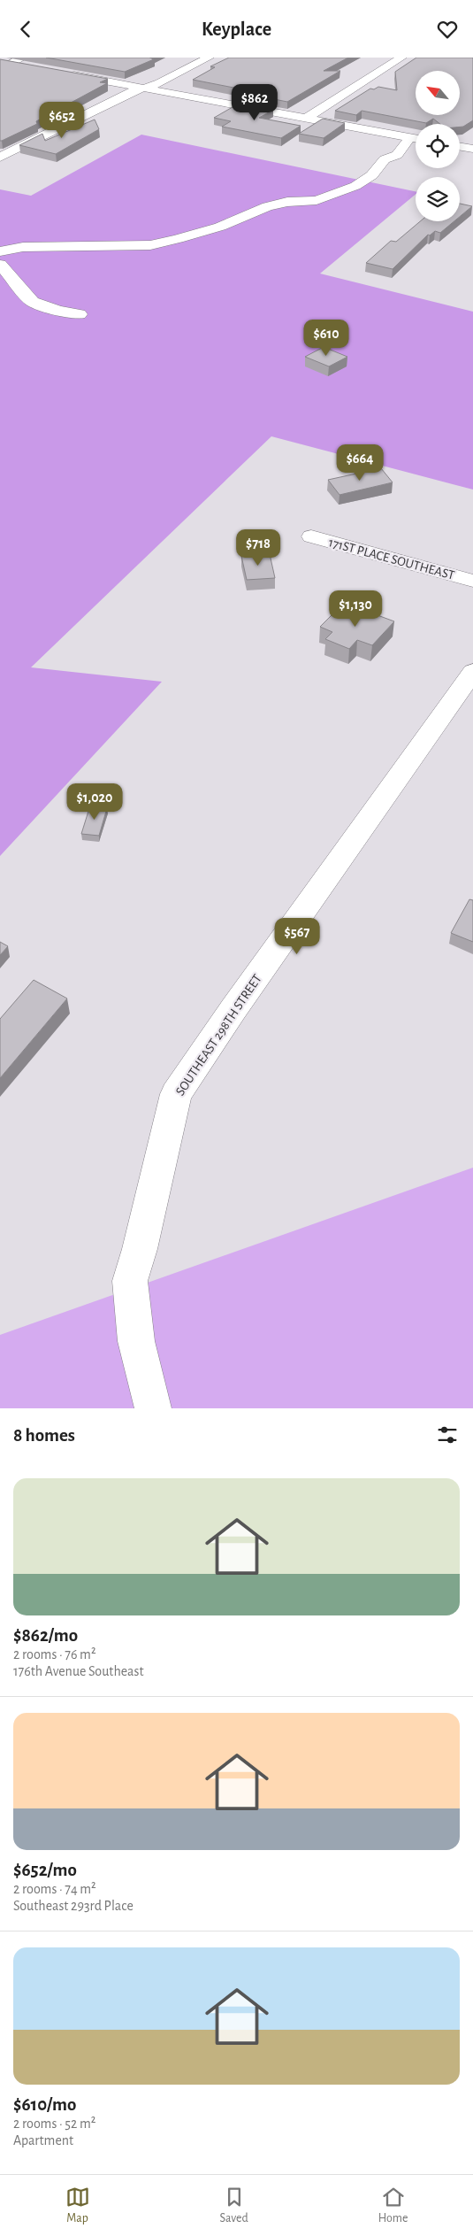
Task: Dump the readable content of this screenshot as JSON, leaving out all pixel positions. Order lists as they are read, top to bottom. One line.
{"streets":{"street":["171ST PLACE SOUTHEAST","SOUTHEAST 298TH STREET"]},"north":"top left","page":{"header":"Keyplace","price":["$862","$652","$610","$664","$718","$1,130","$1,020","$567"],"heading":"8 homes","list":[{"name":"$862/mo","note":"2 rooms · 76 m² · 176th Avenue Southeast"},{"name":"$652/mo","note":"2 rooms · 74 m² · Southeast 293rd Place"},{"name":"$610/mo","note":"2 rooms · 52 m² · Apartment"}],"tabs":["Map","Saved","Home"]}}
